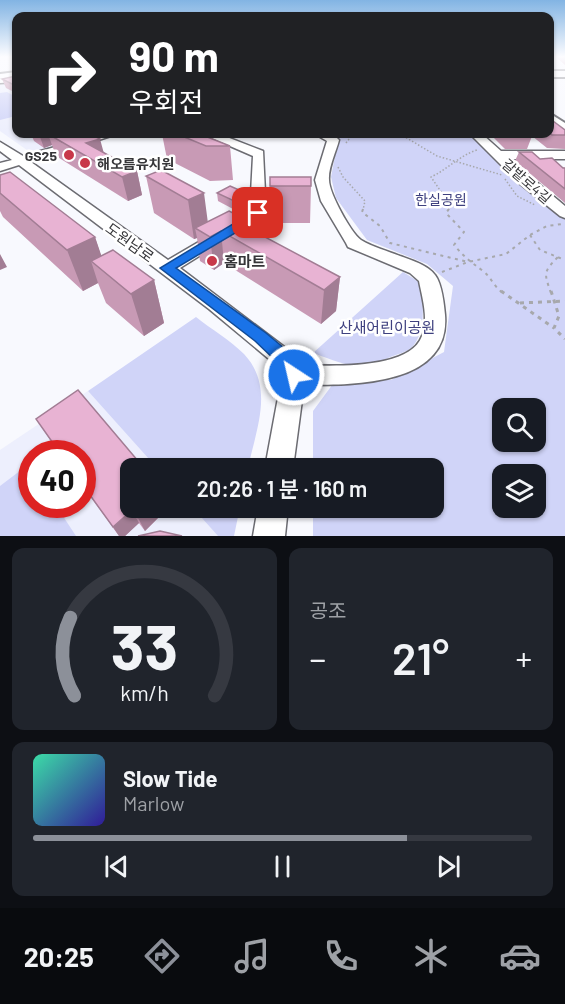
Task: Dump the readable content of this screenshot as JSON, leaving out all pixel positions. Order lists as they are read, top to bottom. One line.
{"streets":{"street":["갈밭로4길","도원남로"]},"parks":["한실공원","산새어린이공원"],"places":["GS25","해오름유치원","홈마트"],"page":{"turn":["90 m","우회전"],"limit":"40","trip":"20:26 · 1 분 · 160 m","tile":"공조","heat":["−","21°","+"],"song":["Slow Tide","Marlow"],"tabs":"20:25","gauge":["33","km/h"]}}
